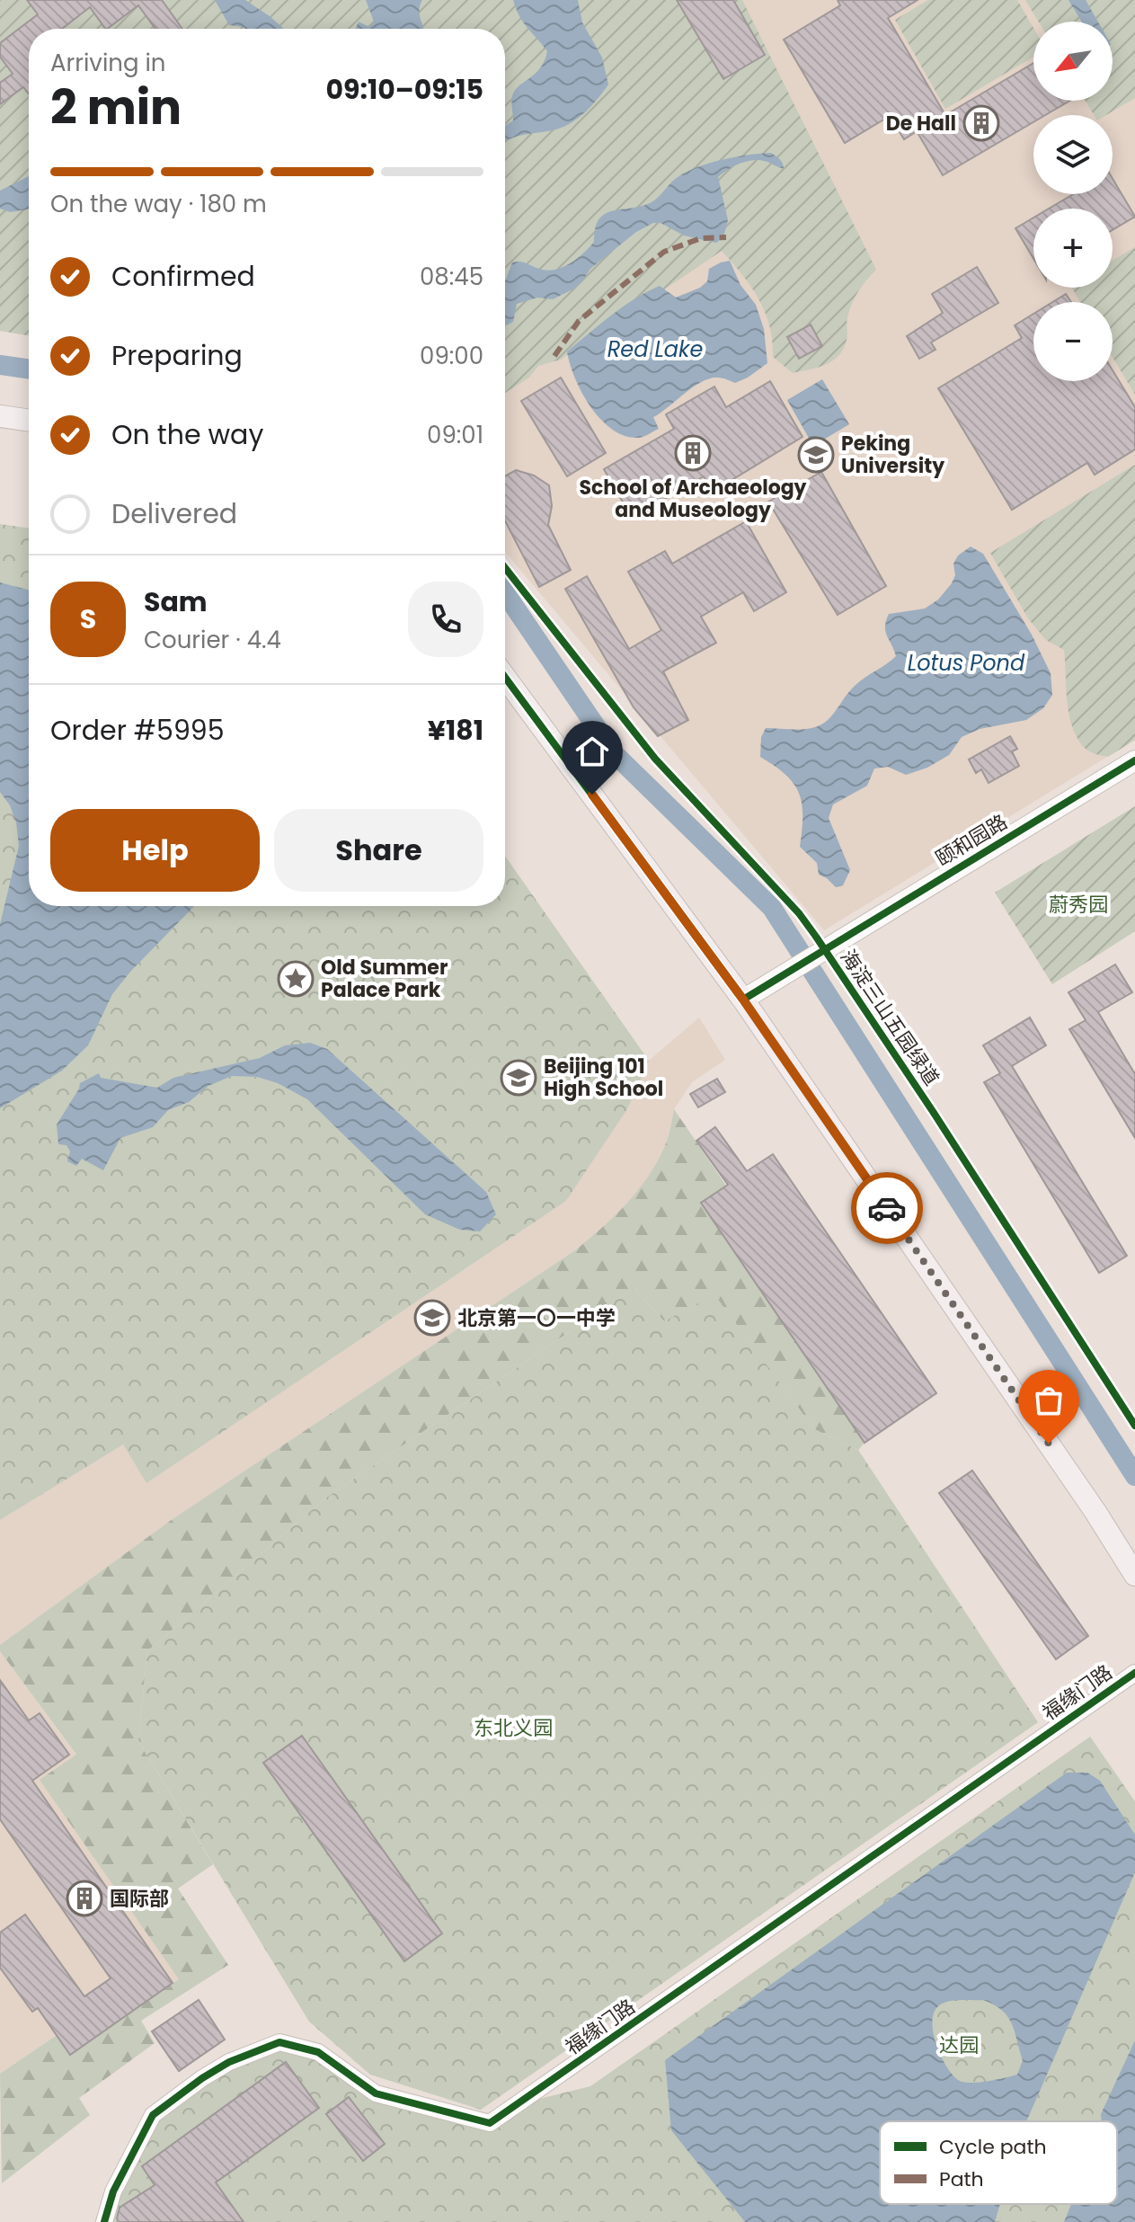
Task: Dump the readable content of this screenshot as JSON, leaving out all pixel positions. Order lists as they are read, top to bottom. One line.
{"streets":{"street":["颐和园路","福缘门路"],"cycle path":["海淀三山五园绿道"]},"water":["Red Lake","Lotus Pond"],"parks":["蔚秀园","东北义园","达园"],"places":{"building":["De Hall","School of Archaeology and Museology","国际部"],"school or university":["Peking University","Beijing 101 High School","北京第一〇一中学"],"place":["Old Summer Palace Park"]},"legend":["Cycle path","Path"],"north":"bottom left","page":{"map_buttons":["+","−"],"heading":["2 min","Arriving in","09:10–09:15"],"panel":["Sam","Courier · 4.4","Order #5995","¥181"],"bar":"On the way · 180 m","list":[["Confirmed","08:45"],["Preparing","09:00"],["On the way","09:01"],"Delivered"],"round":"S","buttons":["Help","Share"]}}
